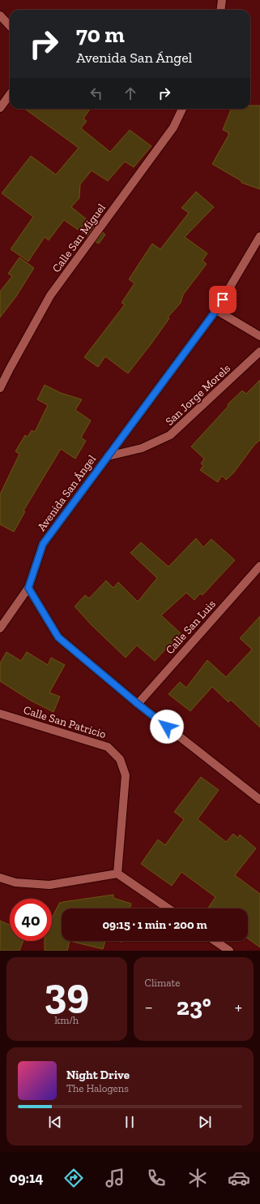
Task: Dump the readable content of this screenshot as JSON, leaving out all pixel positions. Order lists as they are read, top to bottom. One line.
{"streets":{"street":["Calle San Miguel","San Jorge Morels","Avenida San Ángel","Calle San Luis","Calle San Patricio"]},"crossings":[["San Jorge Morels","Avenida San Ángel"]],"page":{"turn":["70 m","Avenida San Ángel"],"limit":"40","trip":"09:15 · 1 min · 200 m","tile":[["39","km/h"],"Climate"],"heat":["−","23°","+"],"song":["Night Drive","The Halogens"],"tabs":"09:14"}}
